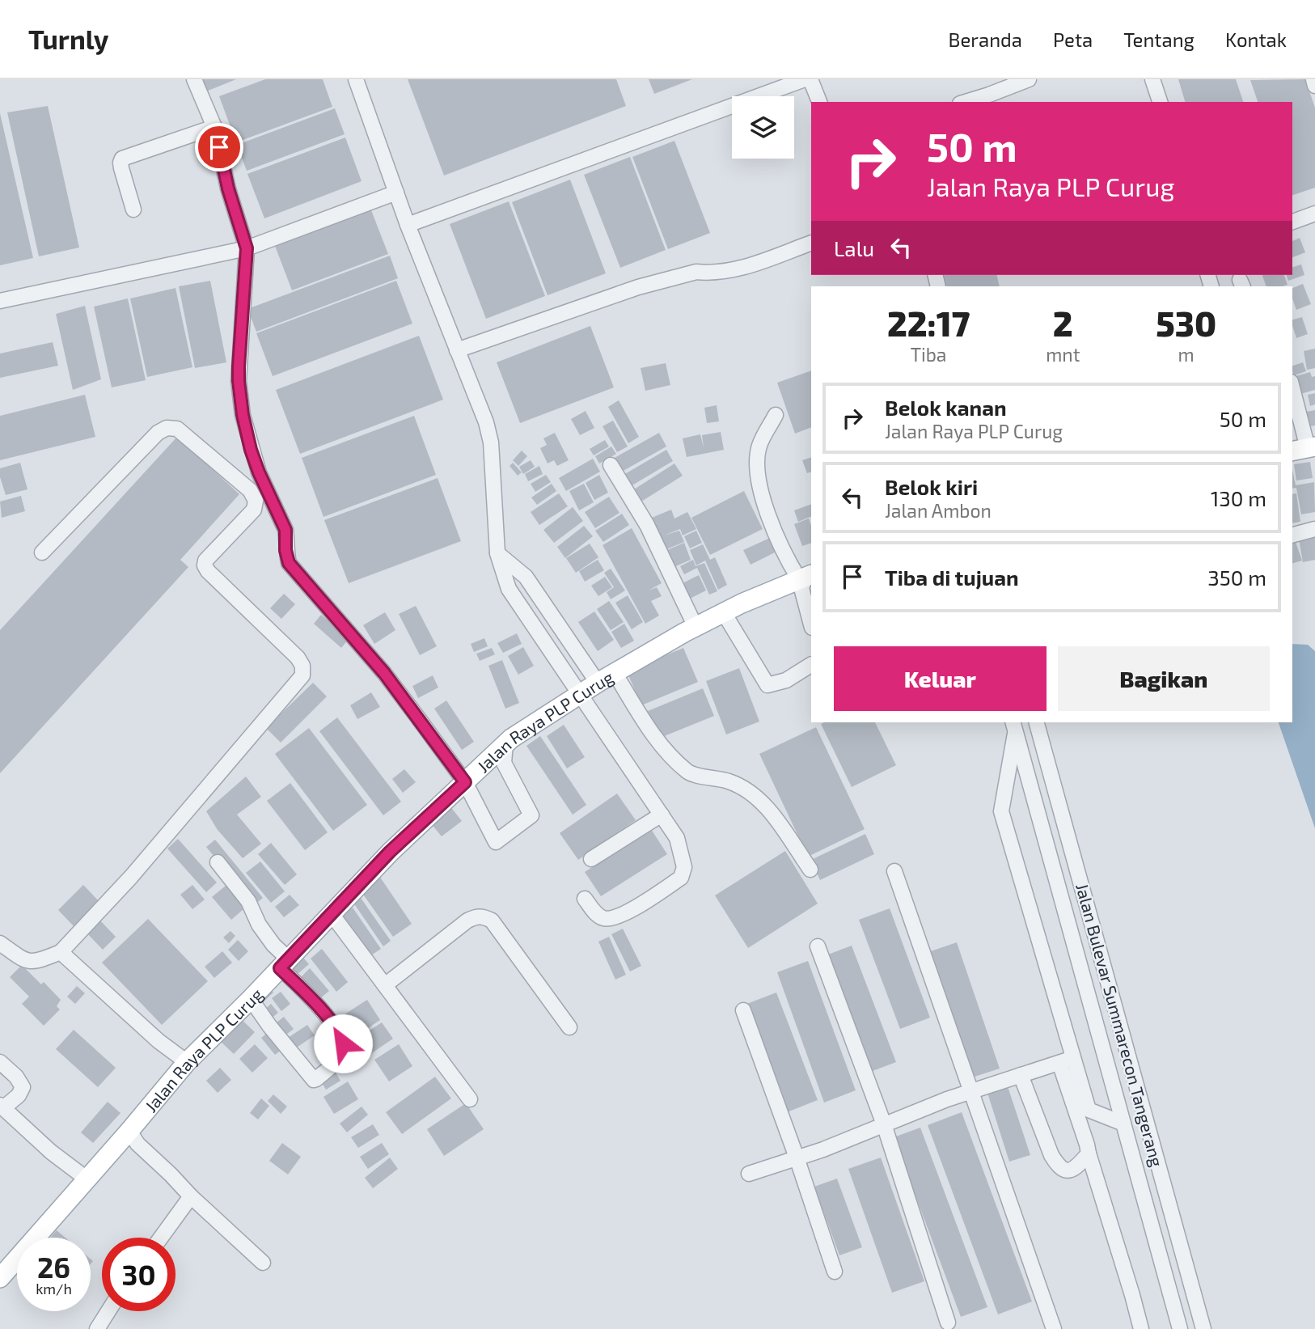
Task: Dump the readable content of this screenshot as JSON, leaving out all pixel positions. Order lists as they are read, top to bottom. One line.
{"streets":{"main road":["Jalan Raya PLP Curug"],"street":["Jalan Bulevar Summarecon Tangerang"]},"page":{"header":"Turnly","nav":["Beranda","Peta","Tentang","Kontak"],"turn":["50 m","Jalan Raya PLP Curug"],"then":"Lalu","eta":["22:17","Tiba","2","mnt","530","m"],"list":[{"name":"Belok kanan","note":"Jalan Raya PLP Curug","value":"50 m"},{"name":"Belok kiri","note":"Jalan Ambon","value":"130 m"},{"name":"Tiba di tujuan","value":"350 m"}],"buttons":["Keluar","Bagikan"],"speed":"26 km/h","limit":"30"}}
